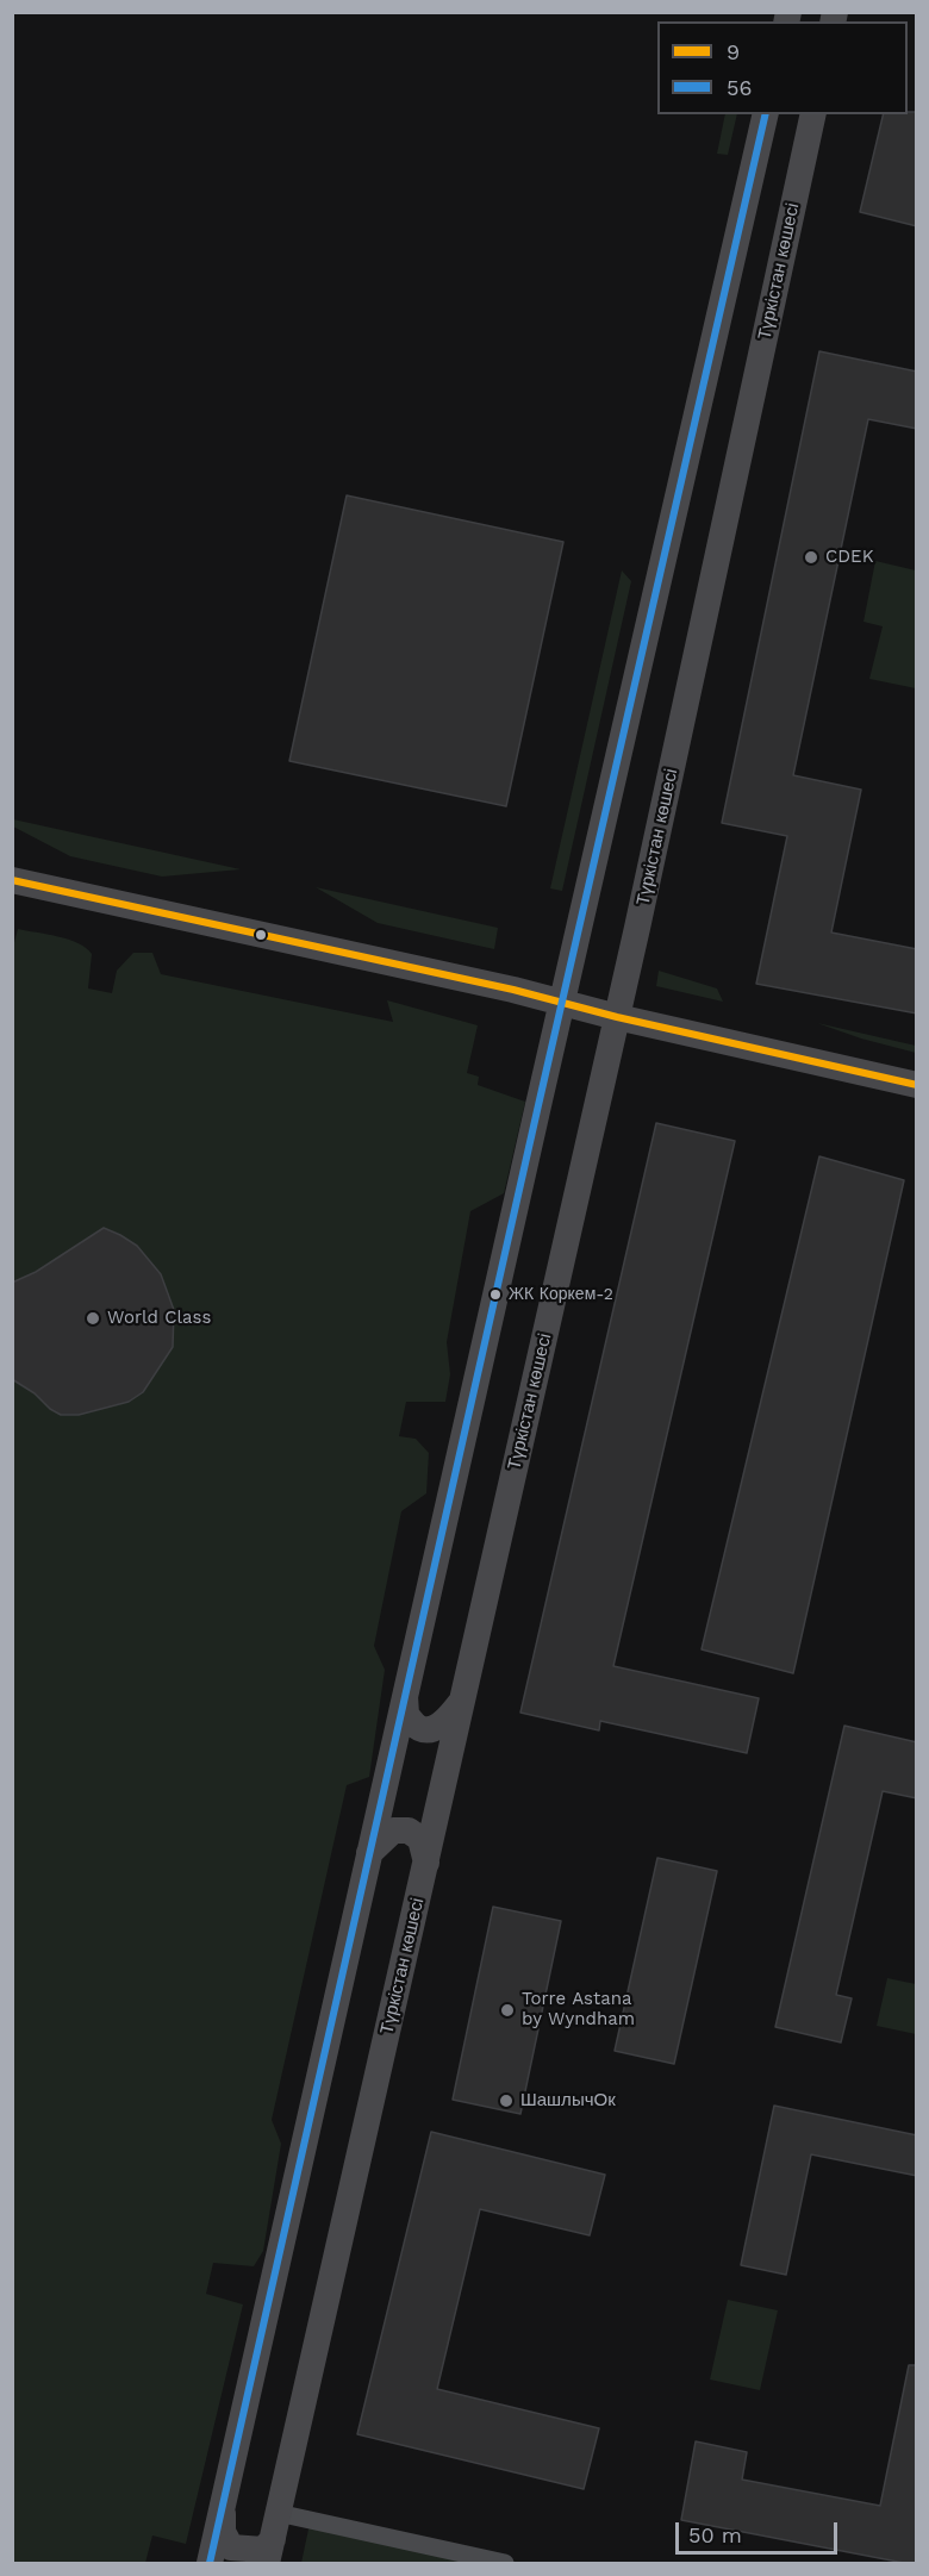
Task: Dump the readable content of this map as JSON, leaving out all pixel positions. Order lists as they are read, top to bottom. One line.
{"streets":{"main road":["Түркістан көшесі"]},"places":["CDEK","ЖК Коркем-2","World Class","Torre Astana by Wyndham","ШашлычОк"],"lines":["transit line 56","transit line 9"],"legend":["9","56"],"scale_bar":"50 m"}
